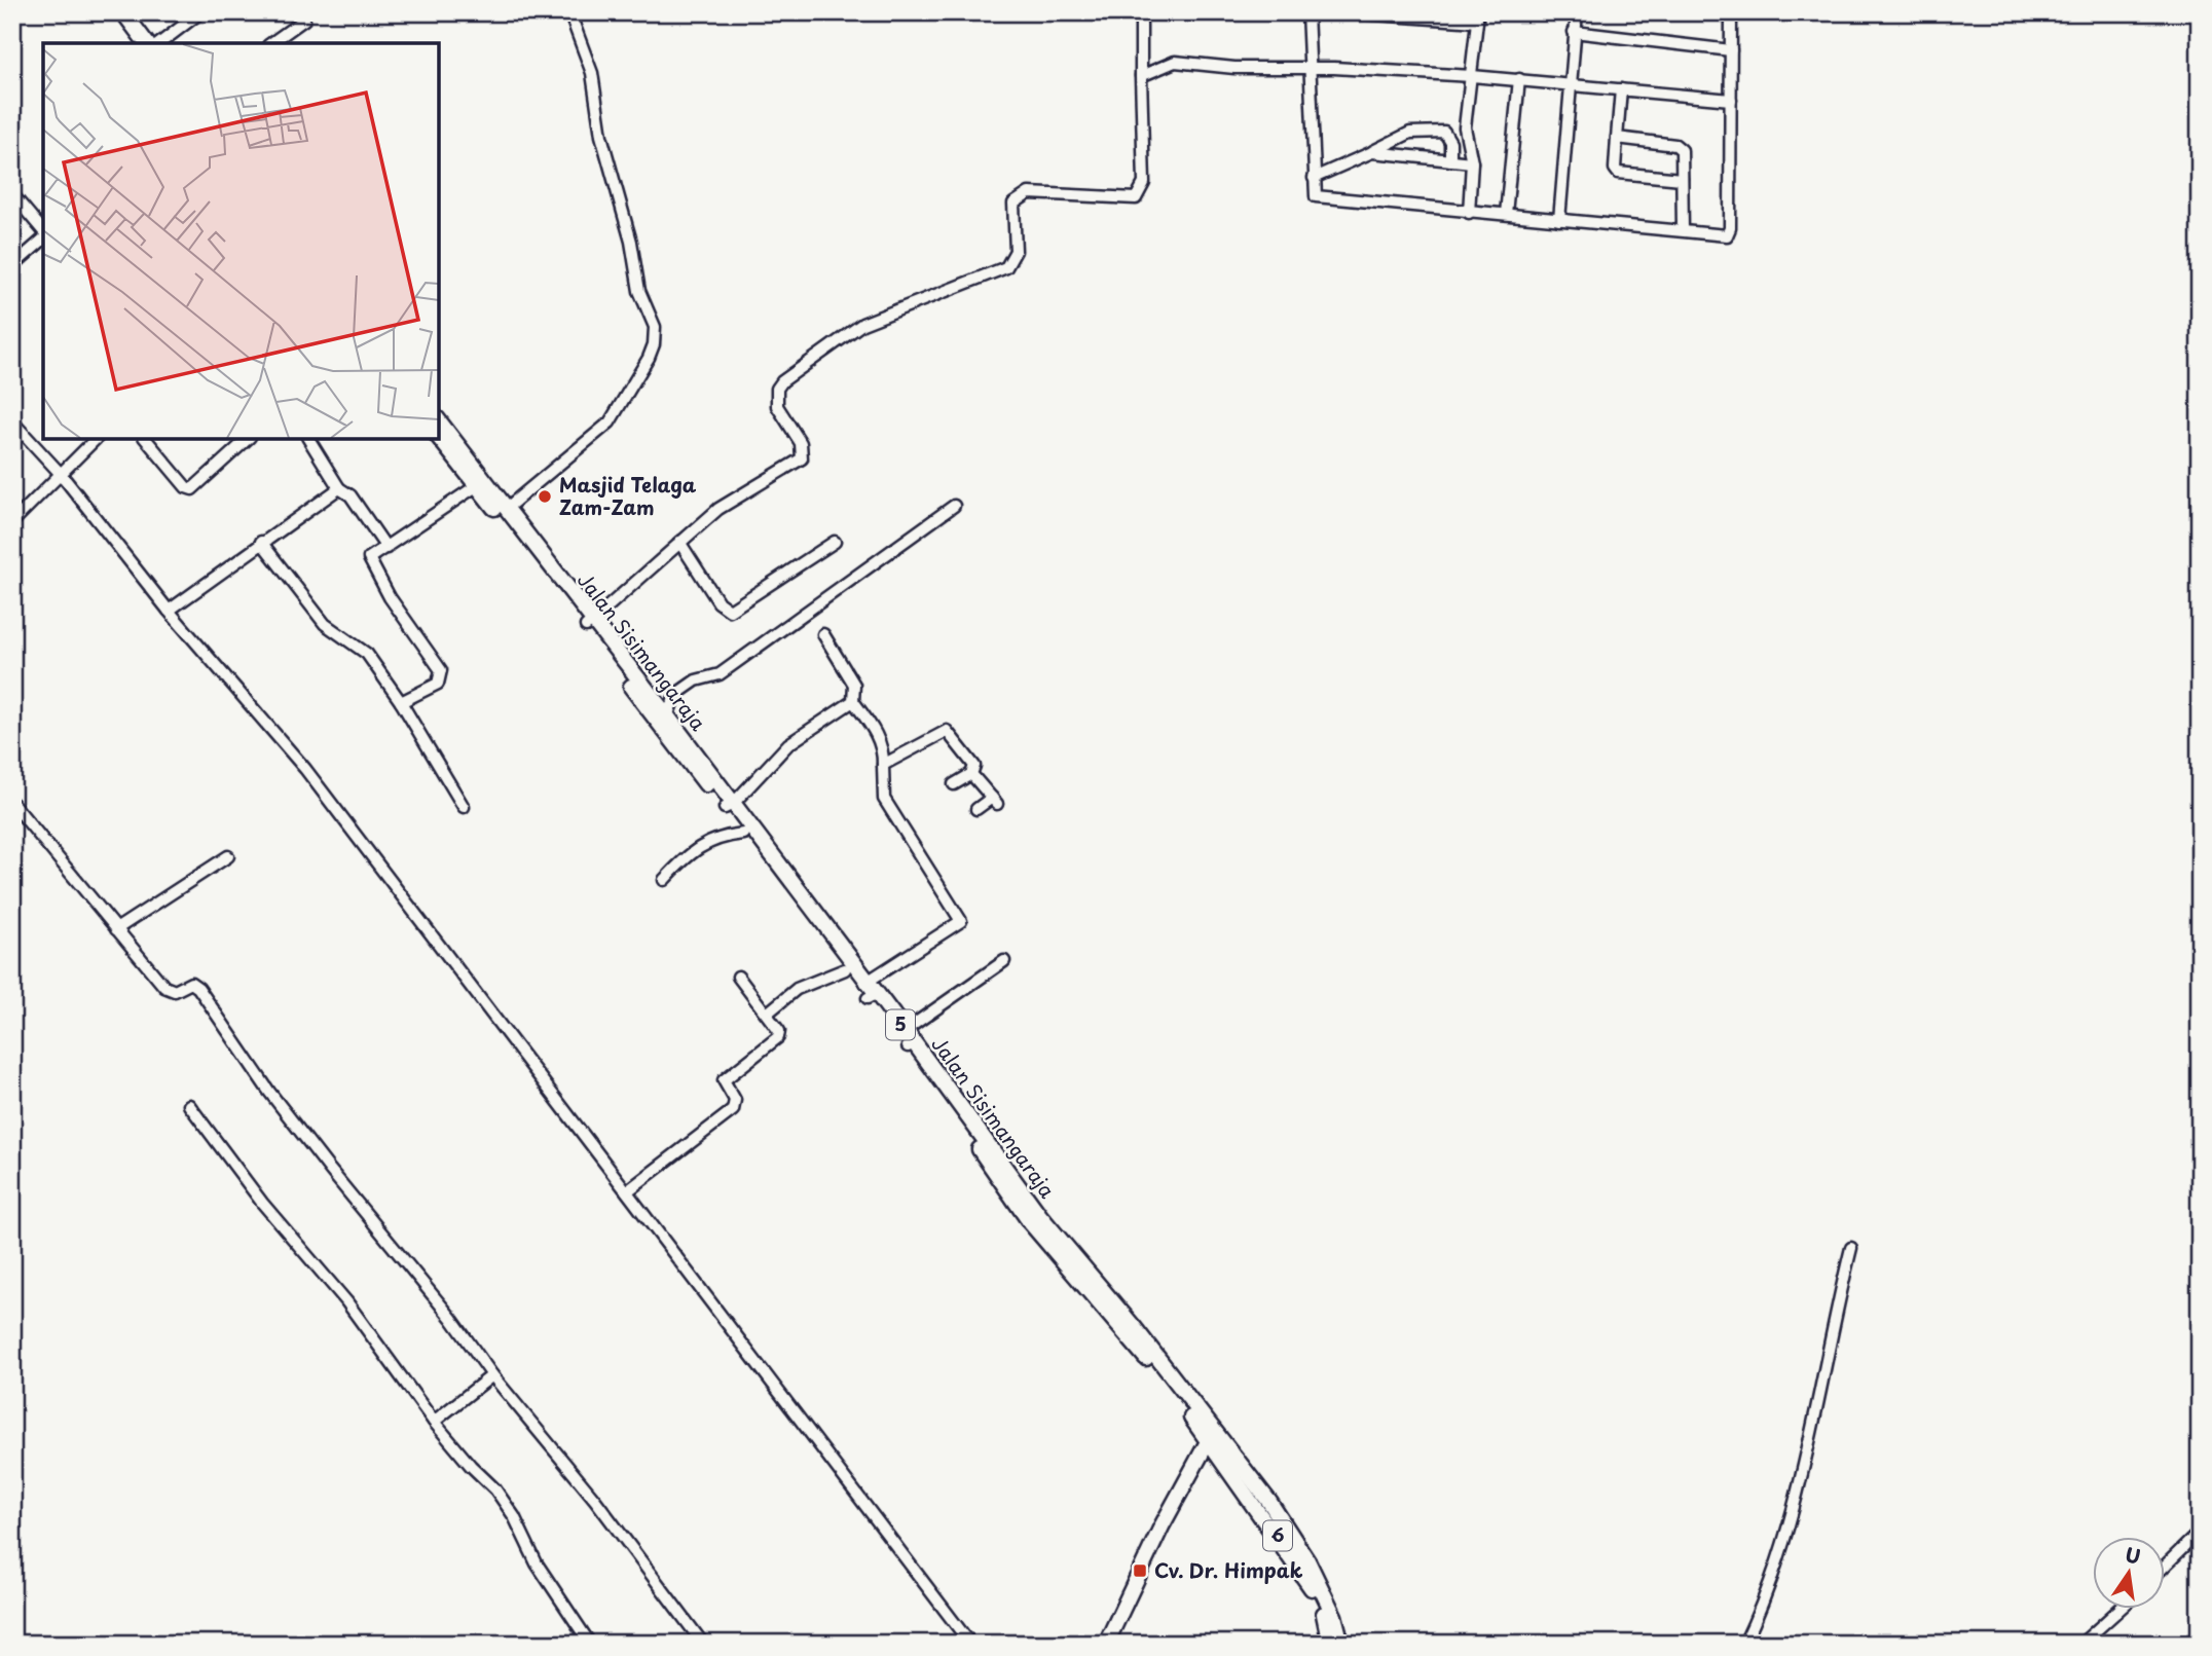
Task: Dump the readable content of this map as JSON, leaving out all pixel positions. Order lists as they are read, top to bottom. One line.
{"streets":{"highway":["Jalan Sisimangaraja","5","6"]},"crossings":[["Jalan Sisimangaraja","6"]],"places":{"other":["Masjid Telaga Zam-Zam"],"transit":["Cv. Dr. Himpak"]},"north":"top"}
